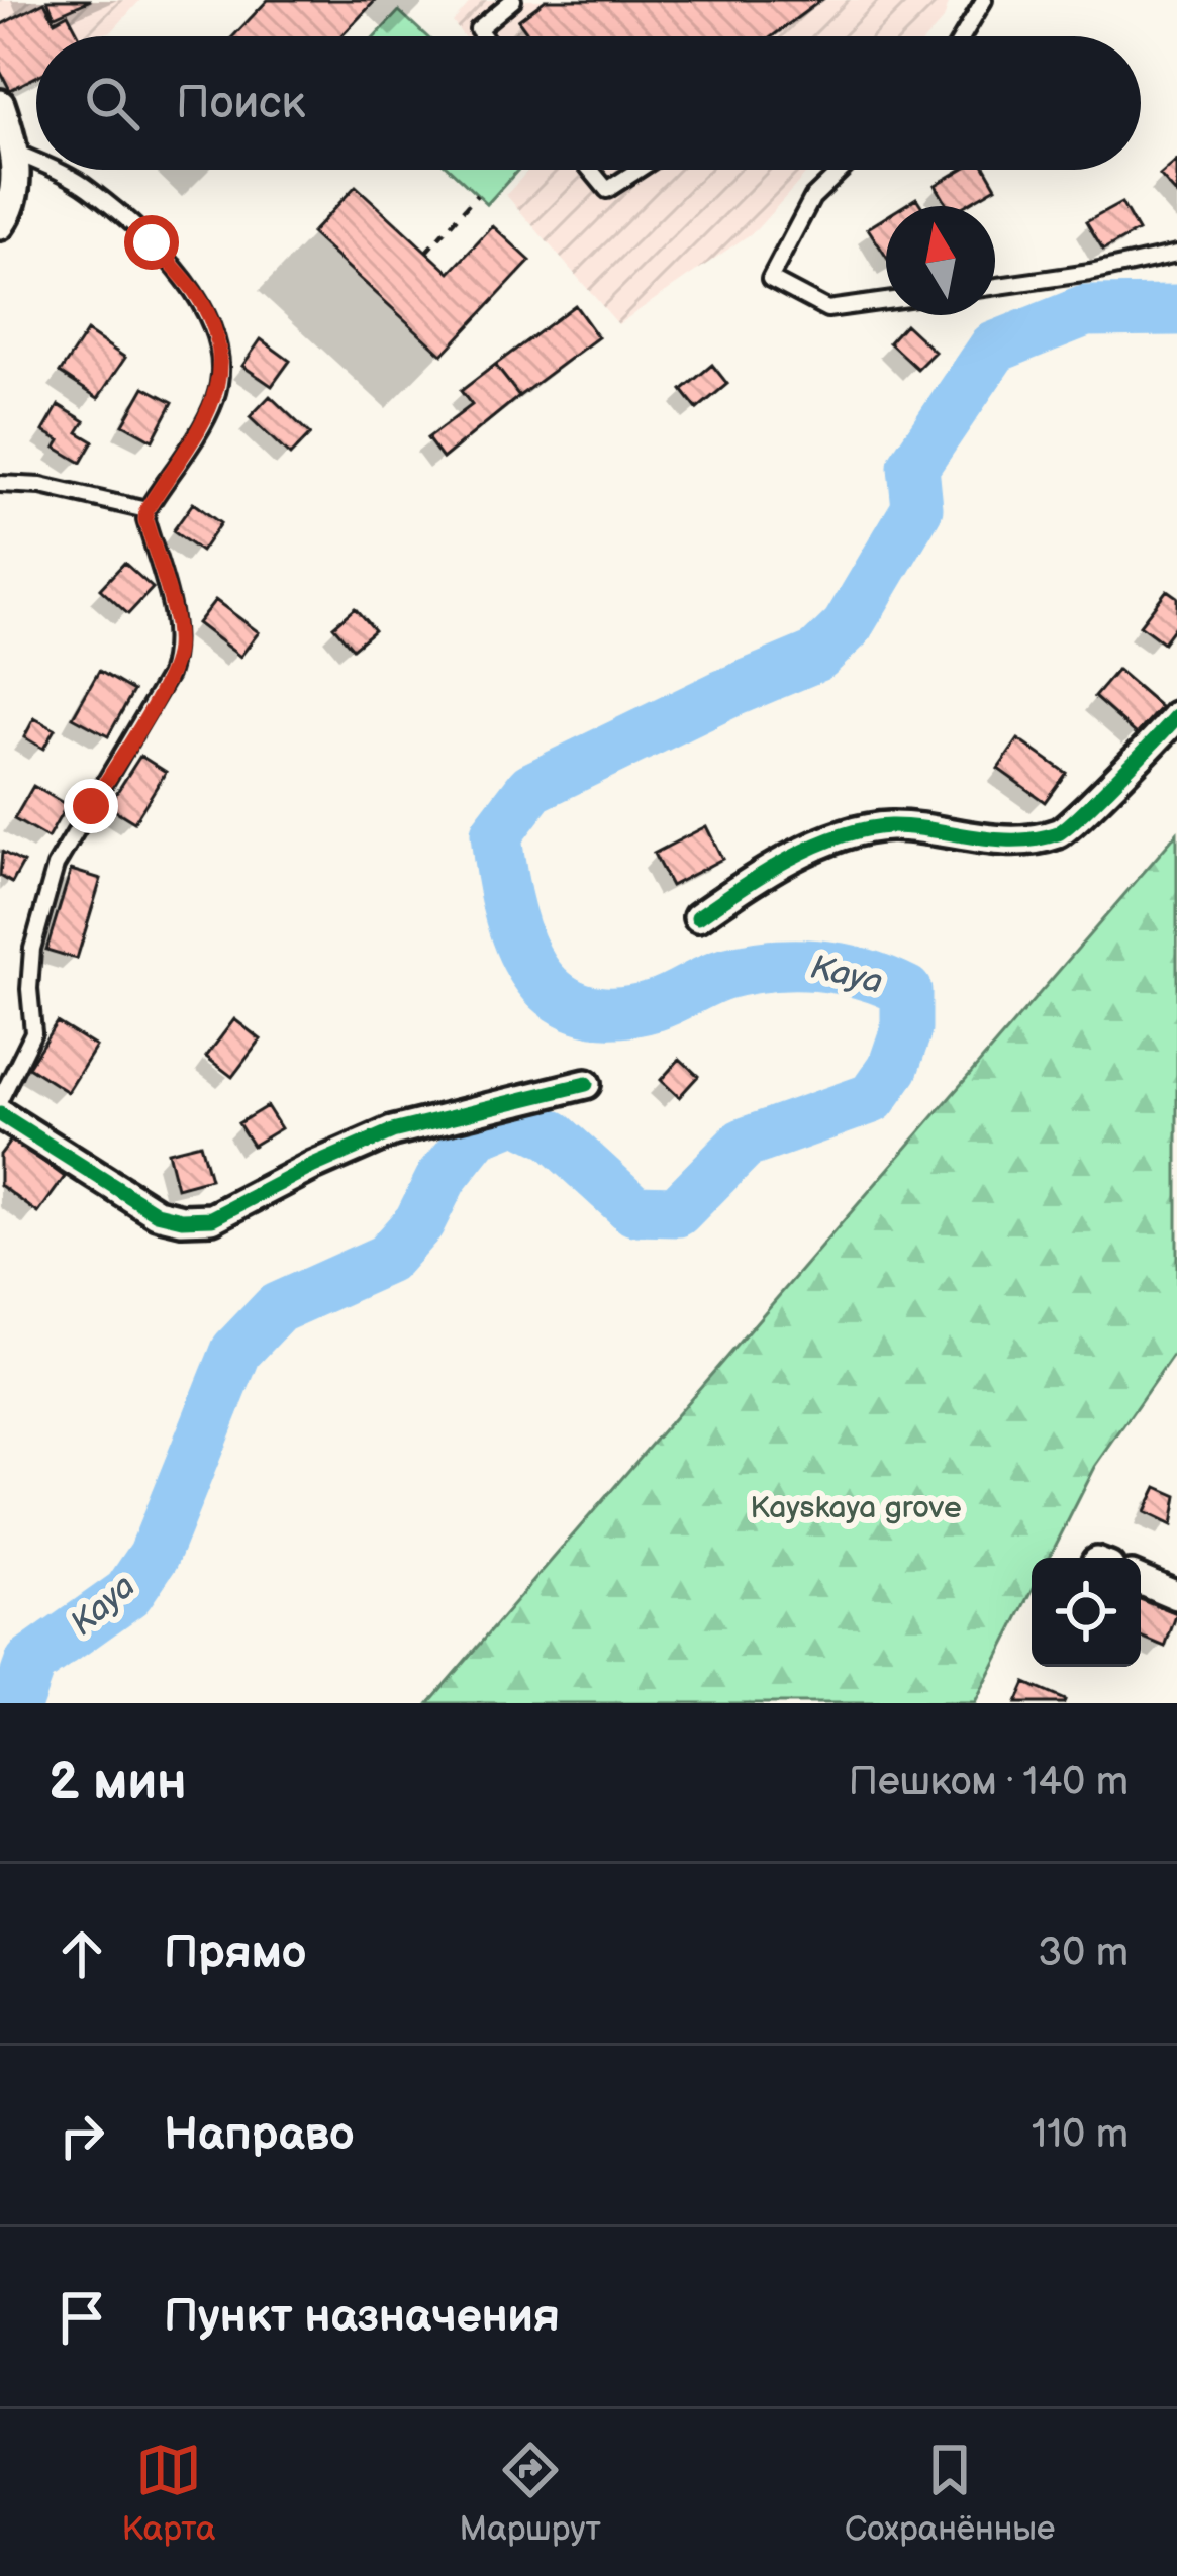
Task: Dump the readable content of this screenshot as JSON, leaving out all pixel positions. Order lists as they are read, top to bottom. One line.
{"water":["Kaya"],"parks":["Kayskaya grove"],"north":"top","page":{"search":"Поиск","heading":["2 мин","Пешком · 140 m"],"list":[["Прямо","30 m"],["Направо","110 m"],"Пункт назначения"],"nav":["Карта","Маршрут","Сохранённые"]}}
